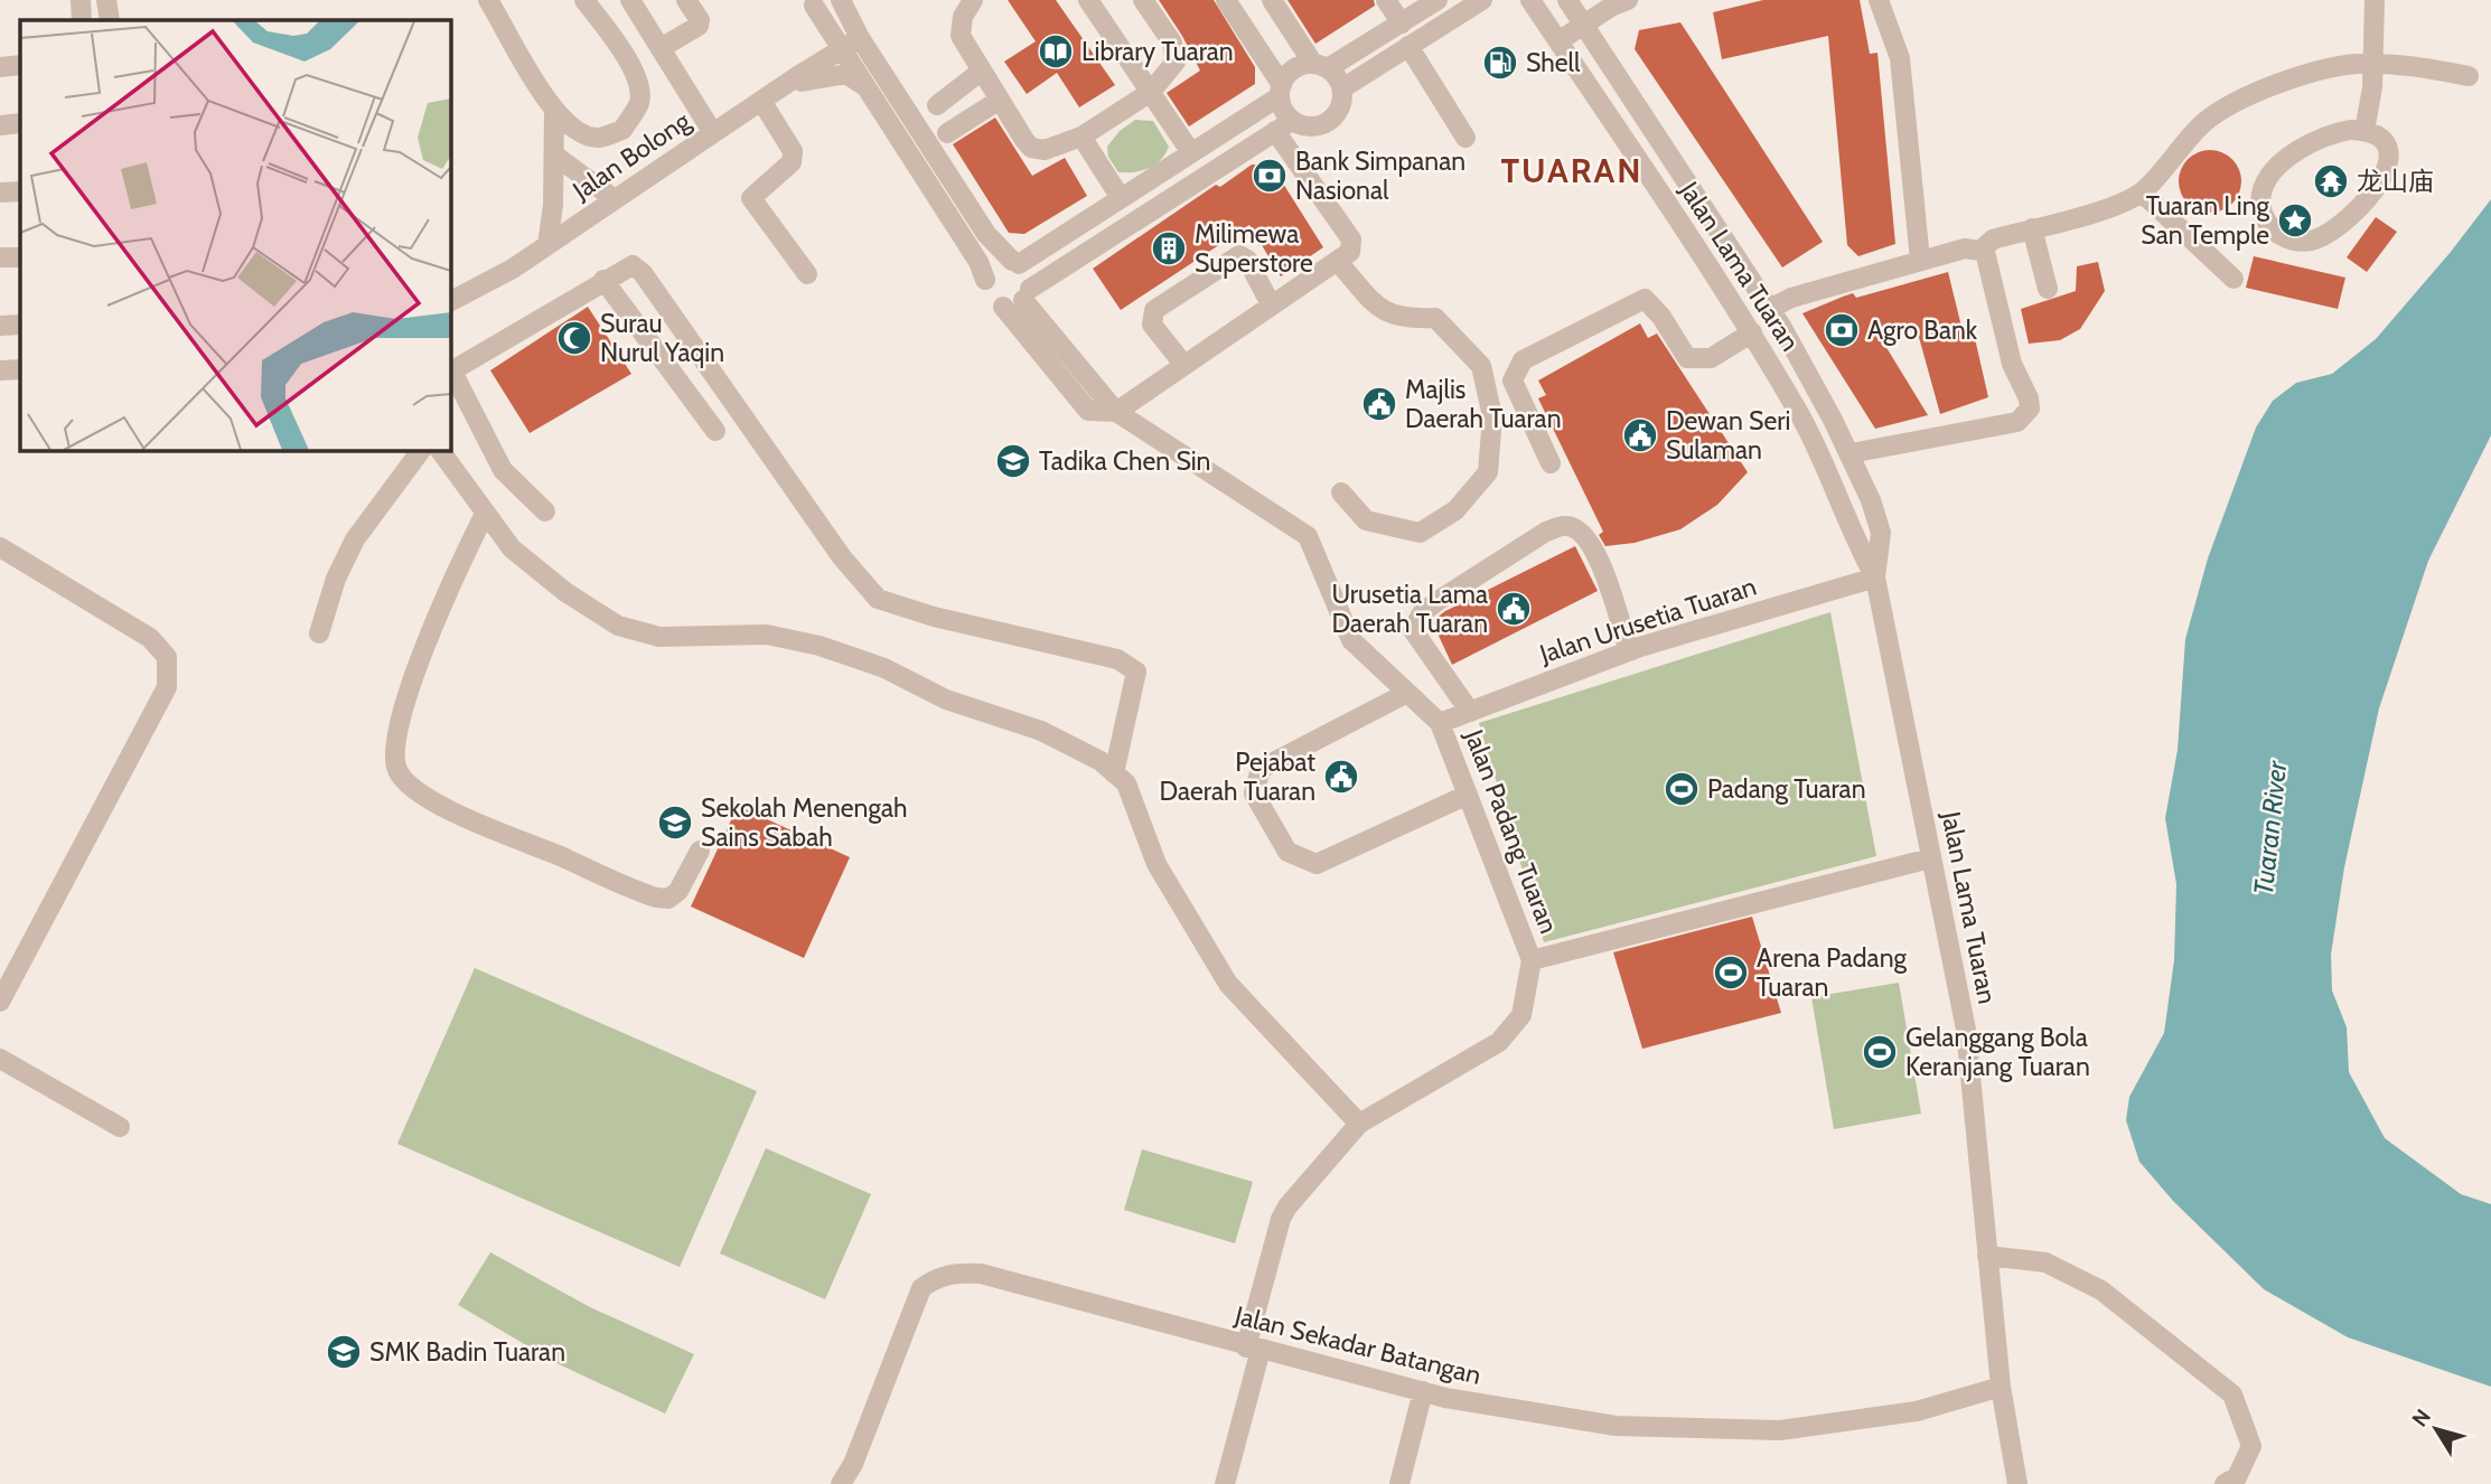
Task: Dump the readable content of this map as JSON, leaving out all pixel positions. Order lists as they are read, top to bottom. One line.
{"streets":{"street":["Jalan Bolong","Jalan Lama Tuaran","Jalan Urusetia Tuaran","Jalan Padang Tuaran","Jalan Sekadar Batangan"]},"crossings":[["Jalan Lama Tuaran","Jalan Urusetia Tuaran"],["Jalan Lama Tuaran","Jalan Sekadar Batangan"],["Jalan Urusetia Tuaran","Jalan Padang Tuaran"],["Jalan Padang Tuaran","Jalan Sekadar Batangan"]],"districts":["TUARAN"],"water":["Tuaran River"],"places":{"library":["Library Tuaran"],"fuel station":["Shell"],"bank":["Bank Simpanan Nasional","Agro Bank"],"temple":["龙山庙"],"place":["Tuaran Ling San Temple"],"building":["Milimewa Superstore"],"mosque":["Surau Nurul Yaqin"],"public building":["Majlis Daerah Tuaran","Dewan Seri Sulaman","Urusetia Lama Daerah Tuaran","Pejabat Daerah Tuaran"],"school or university":["Tadika Chen Sin","Sekolah Menengah Sains Sabah","SMK Badin Tuaran"],"sports":["Padang Tuaran","Arena Padang Tuaran","Gelanggang Bola Keranjang Tuaran"]},"north":"top left"}
